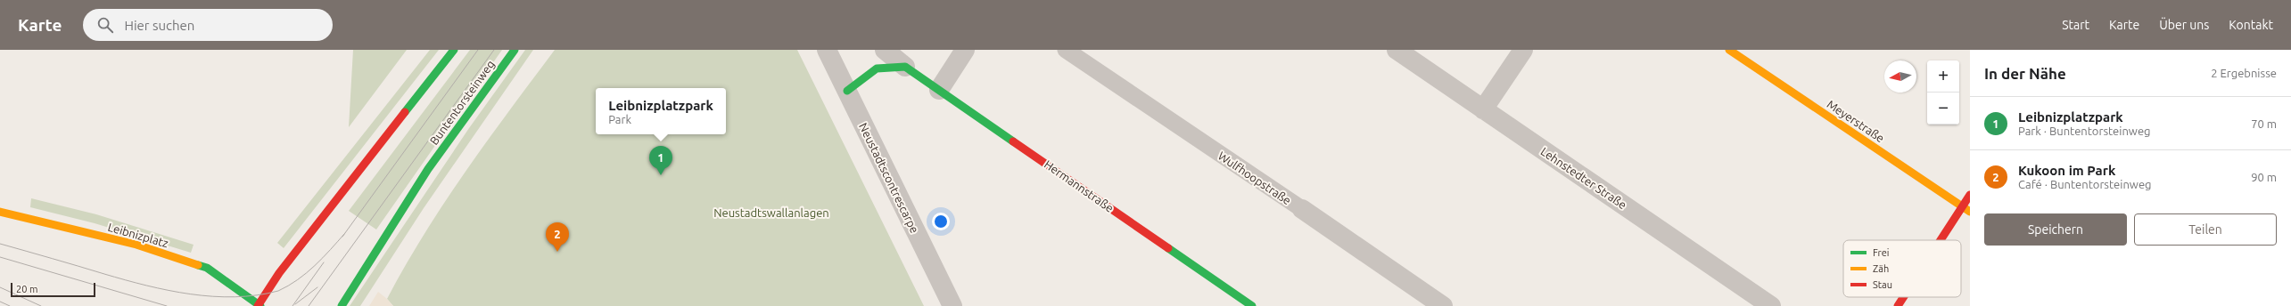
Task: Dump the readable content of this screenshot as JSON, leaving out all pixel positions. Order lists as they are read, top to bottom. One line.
{"streets":{"street":["Buntentorsteinweg","Meyerstraße","Neustadtscontrescarpe","Wulfhoopstraße","Lehnstedter Straße","Hermannstraße","Leibnizplatz"]},"parks":["Neustadtswallanlagen"],"legend":["Frei","Zäh","Stau"],"scale_bar":"20 m","north":"left","page":{"header":"Karte","search":"Hier suchen","nav":["Start","Karte","Über uns","Kontakt"],"heading":["In der Nähe","2 Ergebnisse"],"map_buttons":["+","−"],"popup":["Leibnizplatzpark","Park"],"list":[{"mark":"1","name":"Leibnizplatzpark","note":"Park · Buntentorsteinweg","value":"70 m"},{"mark":"2","name":"Kukoon im Park","note":"Café · Buntentorsteinweg","value":"90 m"}],"pins":["1","2"],"buttons":["Speichern","Teilen"],"scale":"20 m"}}
